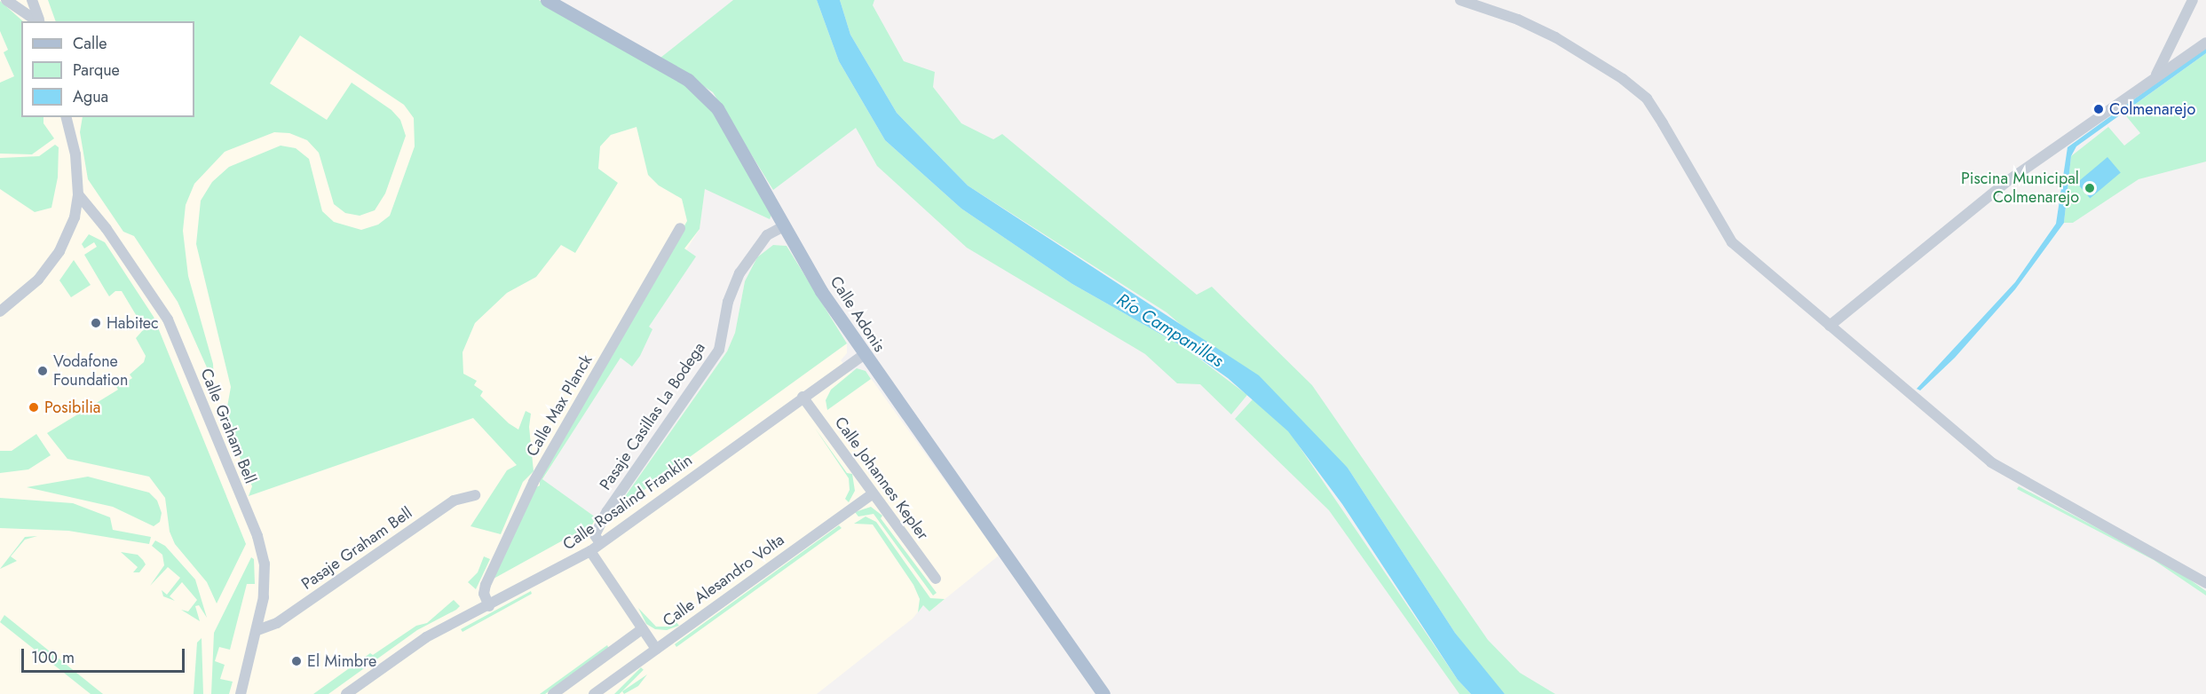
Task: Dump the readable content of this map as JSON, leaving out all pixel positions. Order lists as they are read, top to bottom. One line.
{"streets":{"main road":["Calle Adonis"],"street":["Calle Max Planck","Pasaje Casillas La Bodega","Calle Graham Bell","Calle Johannes Kepler","Calle Rosalind Franklin","Pasaje Graham Bell","Calle Alesandro Volta"]},"crossings":[["Calle Adonis","Pasaje Casillas La Bodega"],["Calle Adonis","Calle Rosalind Franklin"],["Calle Max Planck","Calle Rosalind Franklin"],["Pasaje Casillas La Bodega","Calle Rosalind Franklin"],["Calle Graham Bell","Pasaje Graham Bell"],["Calle Johannes Kepler","Calle Rosalind Franklin"],["Calle Johannes Kepler","Calle Alesandro Volta"]],"water":["Río Campanillas"],"places":["Colmenarejo","Piscina Municipal Colmenarejo","Habitec","Vodafone Foundation","Posibilia","El Mimbre"],"legend":["Calle","Parque","Agua"],"scale_bar":"100 m"}
